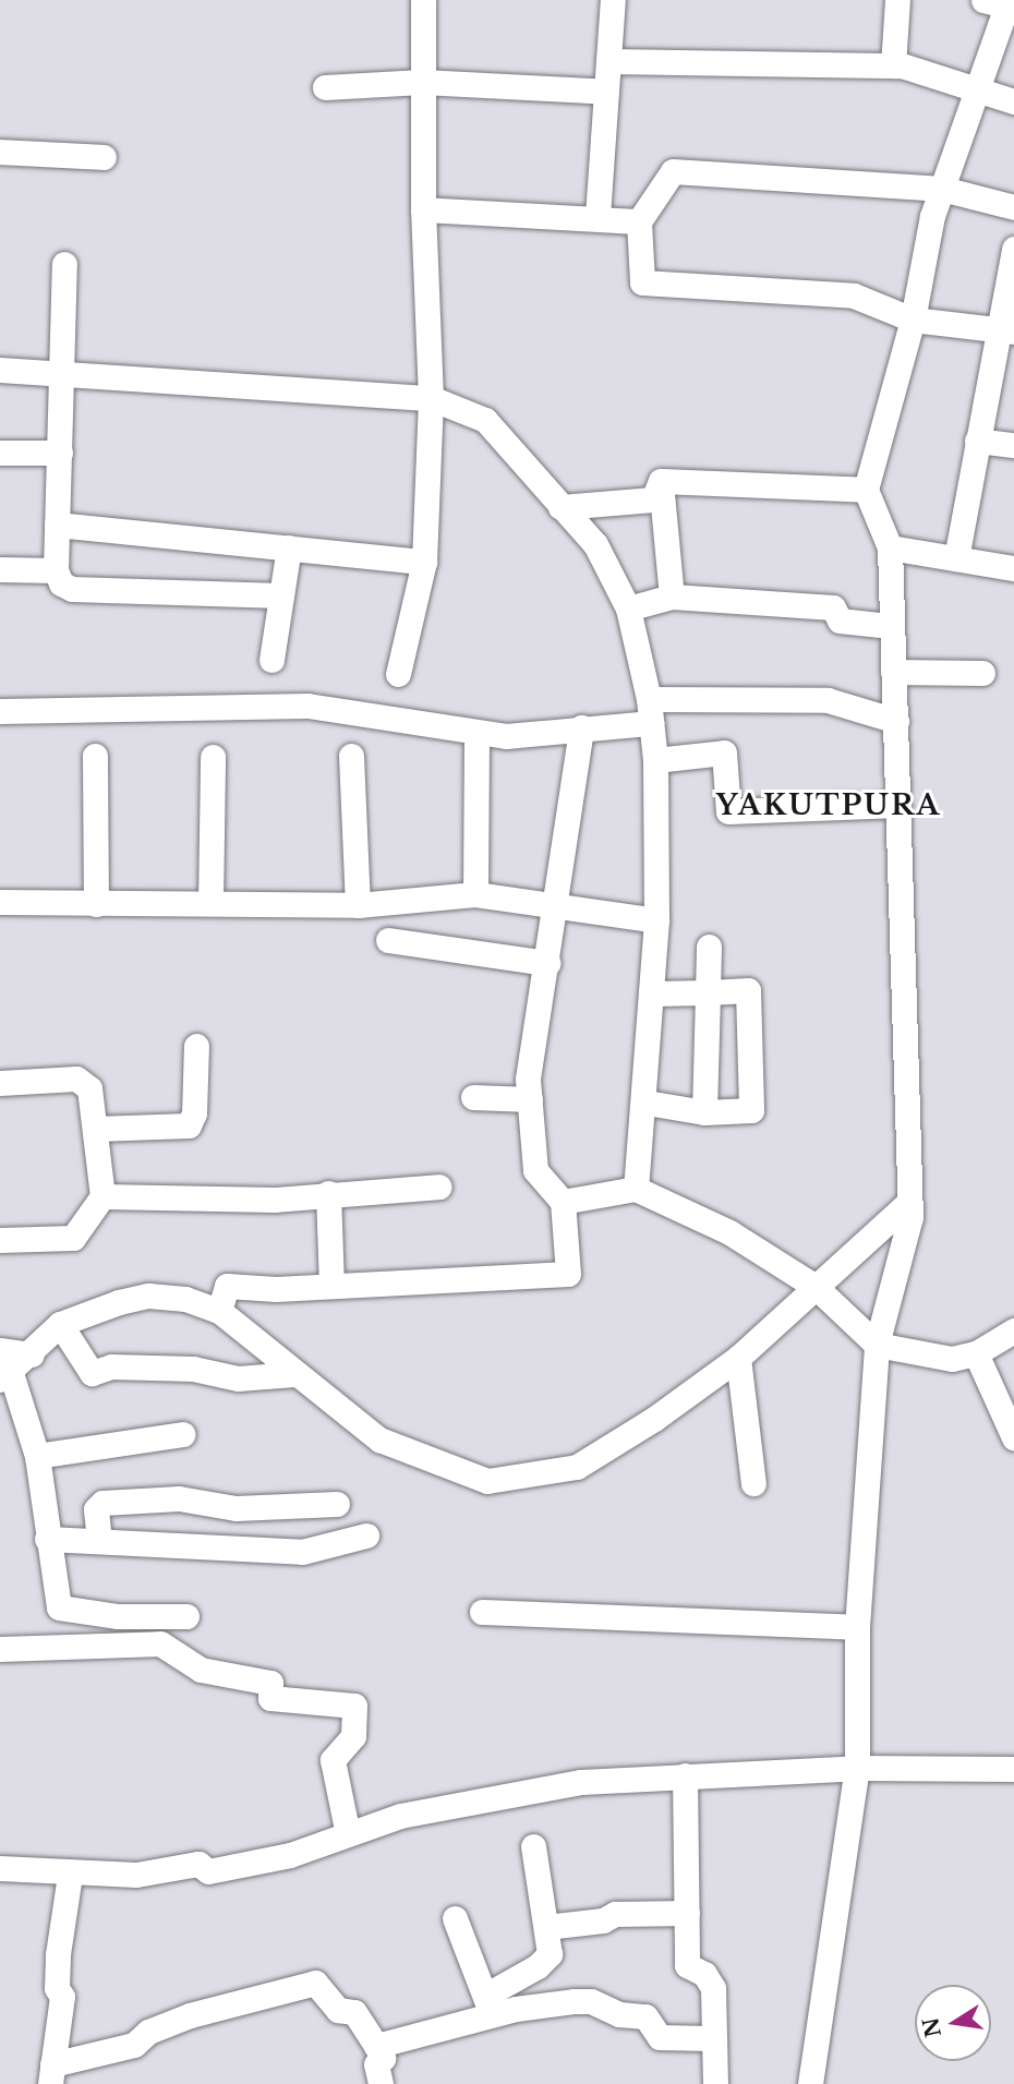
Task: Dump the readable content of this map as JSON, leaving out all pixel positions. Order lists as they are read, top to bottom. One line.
{"districts":["YAKUTPURA"],"north":"left"}
